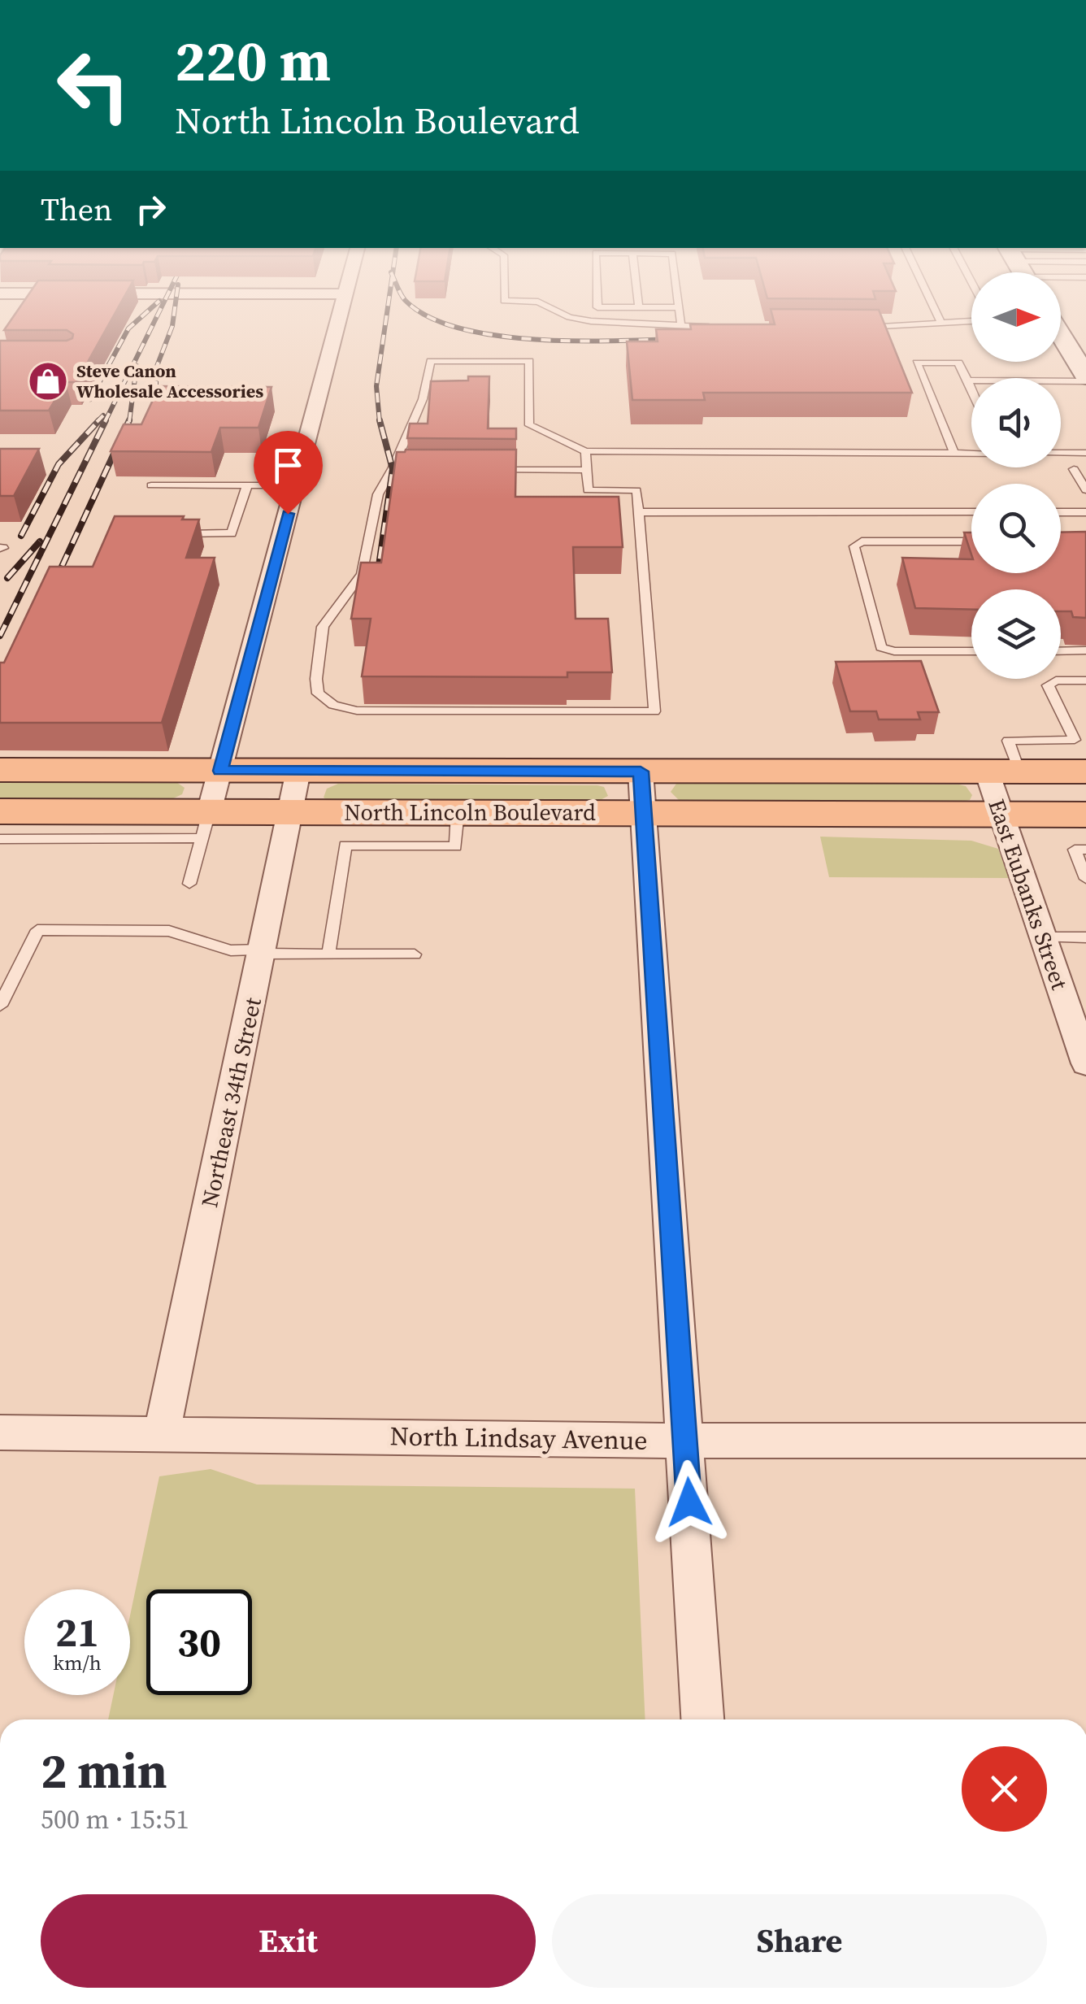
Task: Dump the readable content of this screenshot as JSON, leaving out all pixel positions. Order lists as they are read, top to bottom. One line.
{"streets":{"main road":["North Lincoln Boulevard"],"street":["East Eubanks Street","Northeast 34th Street","North Lindsay Avenue"]},"crossings":[["North Lincoln Boulevard","East Eubanks Street"],["North Lincoln Boulevard","Northeast 34th Street"],["Northeast 34th Street","North Lindsay Avenue"]],"places":{"shop":["Steve Canon Wholesale Accessories"]},"north":"right","page":{"turn":["220 m","North Lincoln Boulevard"],"then":"Then","speed":"21 km/h","limit":"30","heading":["2 min","500 m · 15:51"],"buttons":["Exit","Share"]}}
